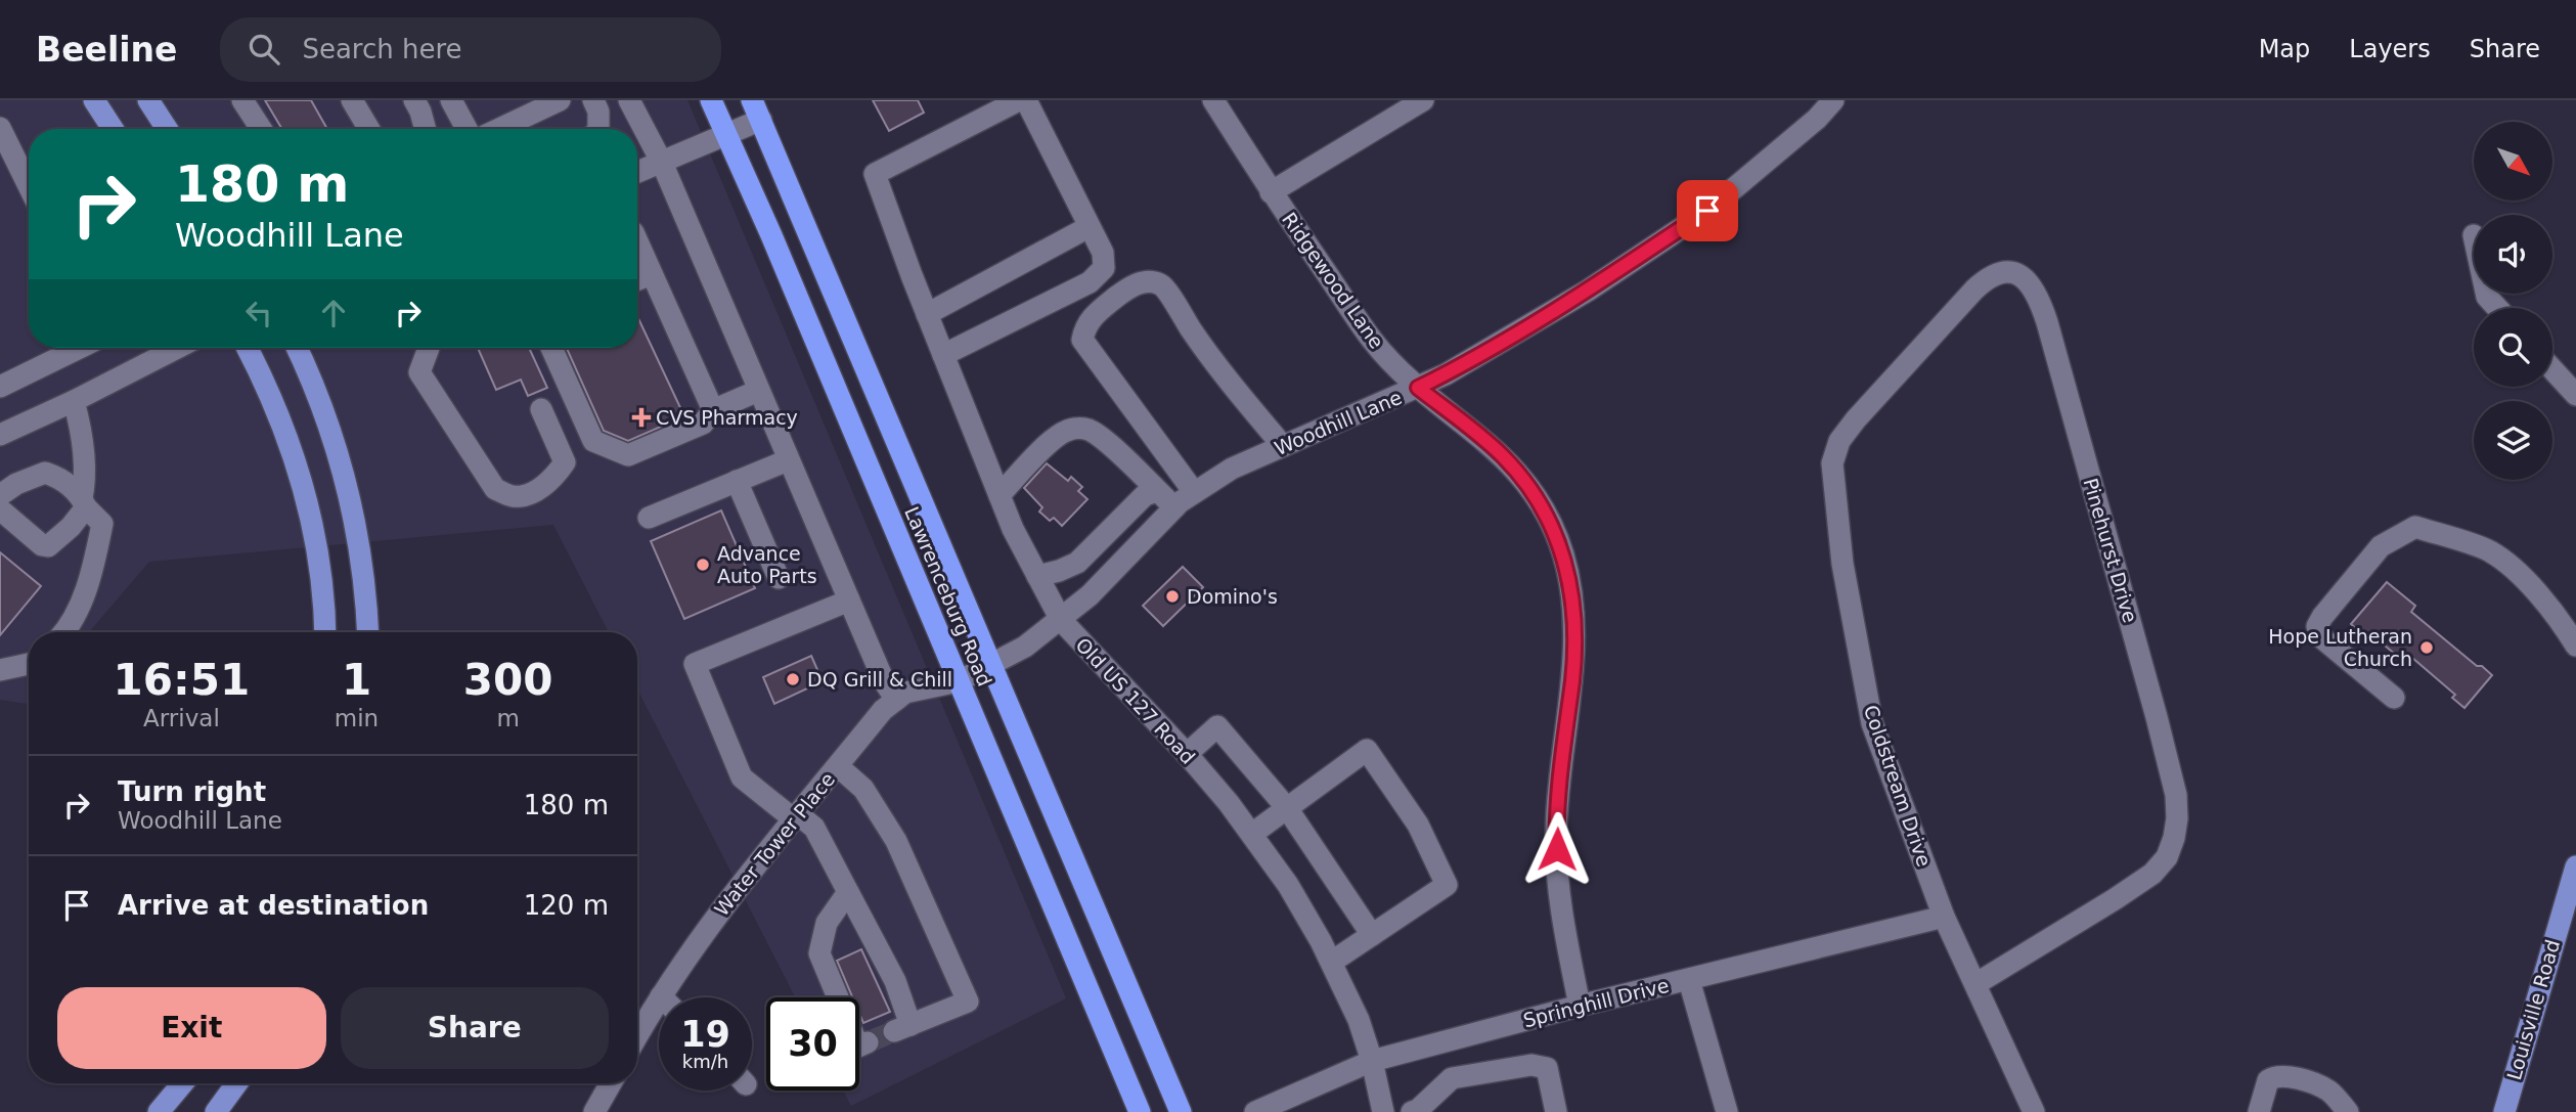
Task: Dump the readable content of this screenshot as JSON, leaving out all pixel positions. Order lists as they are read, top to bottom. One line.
{"streets":{"highway":["Lawrenceburg Road"],"main road":["Louisville Road"],"street":["Ridgewood Lane","Woodhill Lane","Pinehurst Drive","Old US 127 Road","Coldstream Drive","Water Tower Place","Springhill Drive"]},"crossings":[["Ridgewood Lane","Woodhill Lane"],["Ridgewood Lane","Springhill Drive"],["Woodhill Lane","Lawrenceburg Road"],["Woodhill Lane","Old US 127 Road"],["Woodhill Lane","Water Tower Place"],["Pinehurst Drive","Coldstream Drive"],["Lawrenceburg Road","Water Tower Place"],["Old US 127 Road","Springhill Drive"],["Coldstream Drive","Springhill Drive"]],"places":{"health":["CVS Pharmacy"],"other":["Advance Auto Parts","Domino's","Hope Lutheran Church","DQ Grill & Chill"]},"north":"bottom right","page":{"header":"Beeline","search":"Search here","nav":["Map","Layers","Share"],"turn":["180 m","Woodhill Lane"],"eta":["16:51","Arrival","1","min","300","m"],"list":[{"name":"Turn right","note":"Woodhill Lane","value":"180 m"},{"name":"Arrive at destination","value":"120 m"}],"buttons":["Exit","Share"],"speed":"19 km/h","limit":"30"}}
